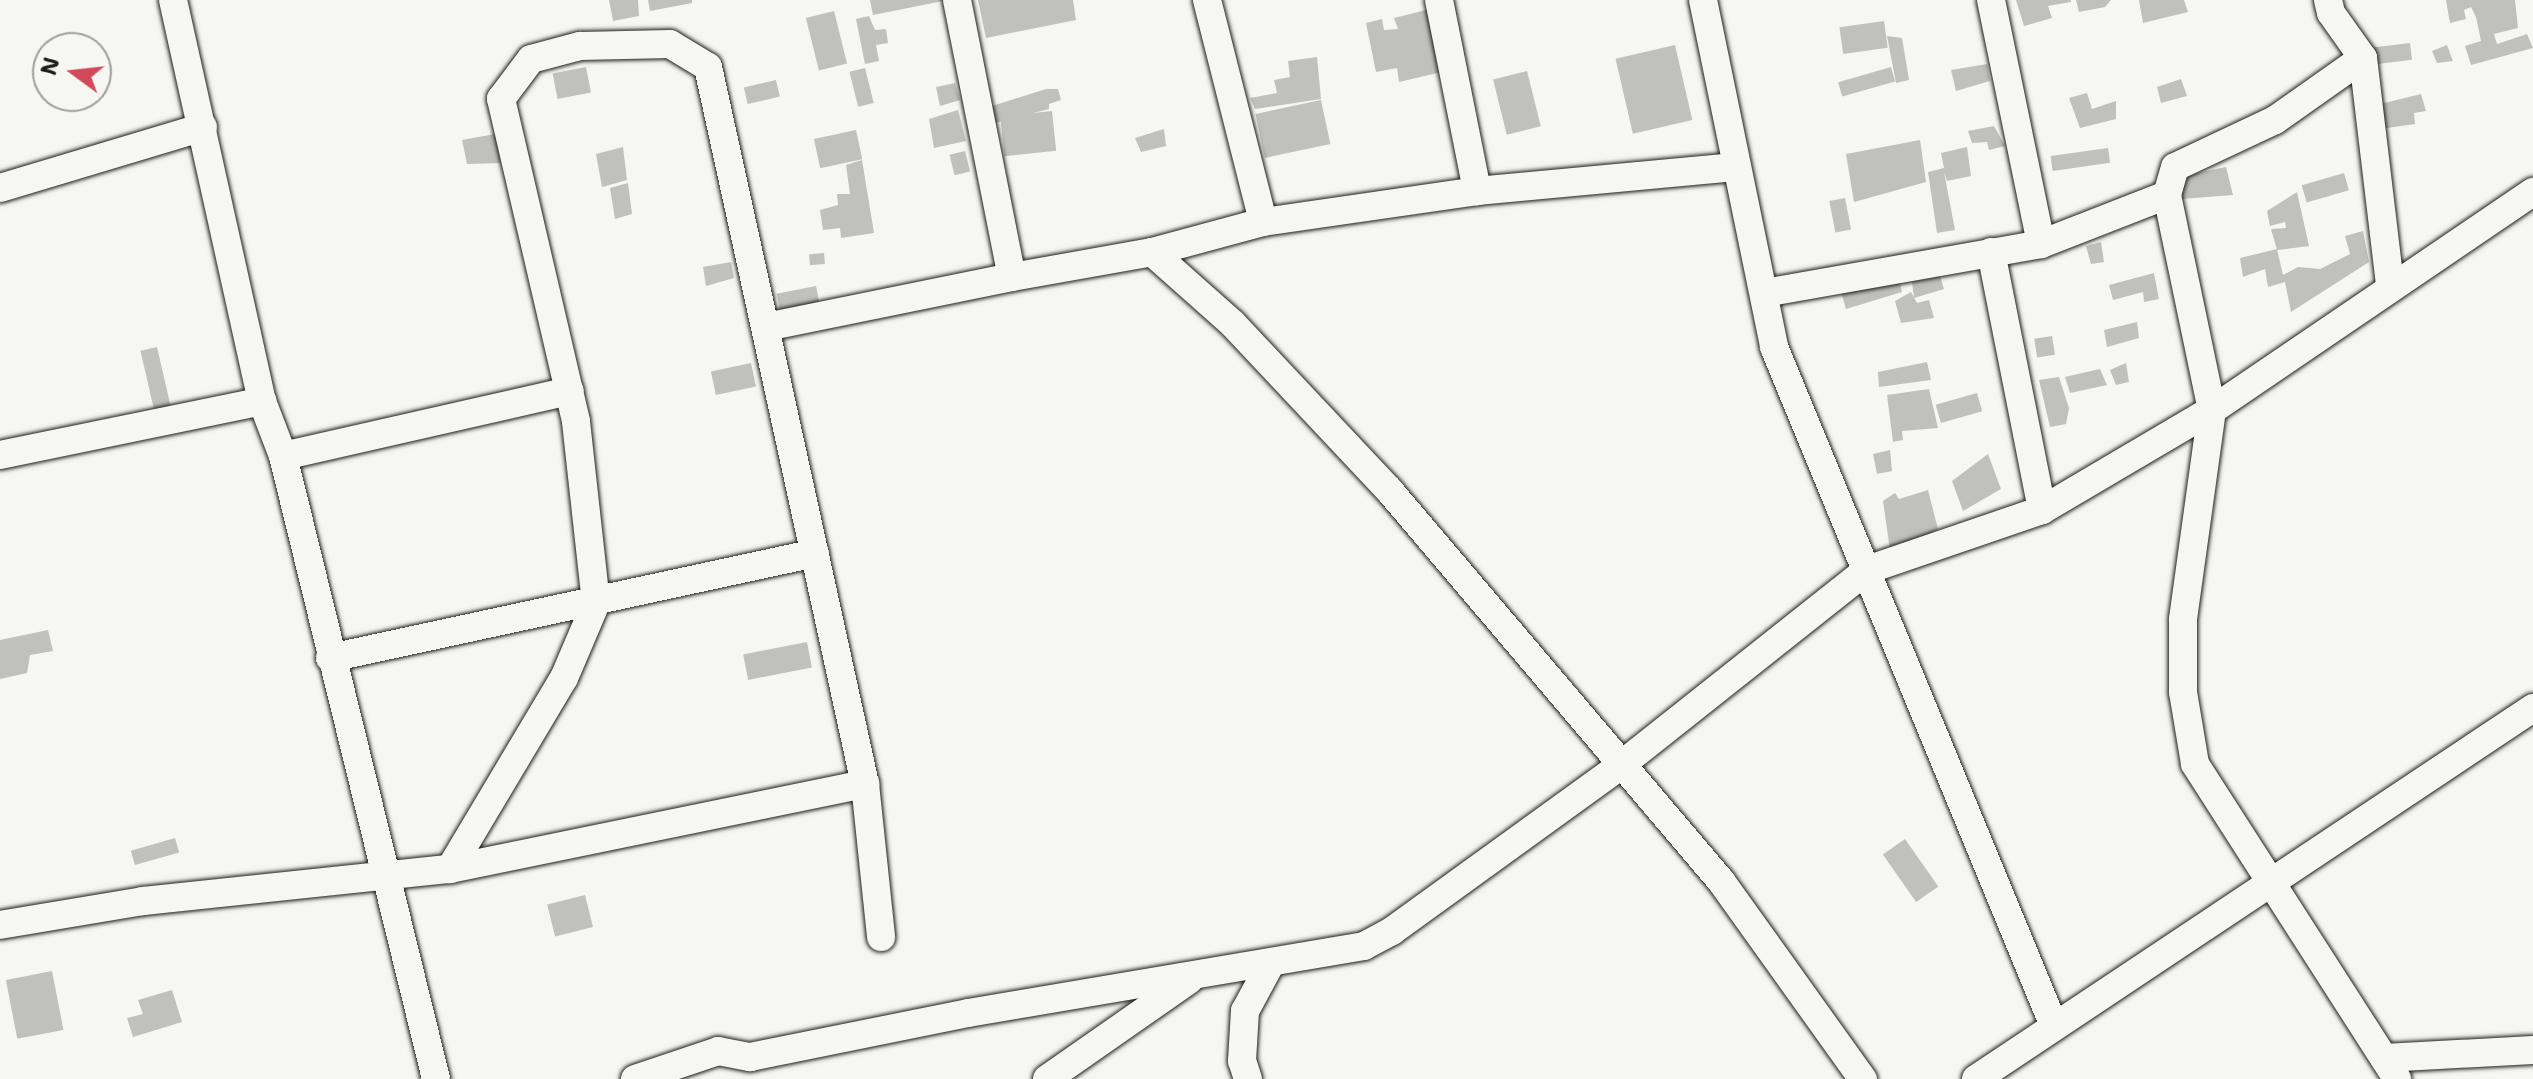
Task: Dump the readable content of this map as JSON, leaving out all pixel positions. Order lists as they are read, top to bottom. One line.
{"north":"left"}
